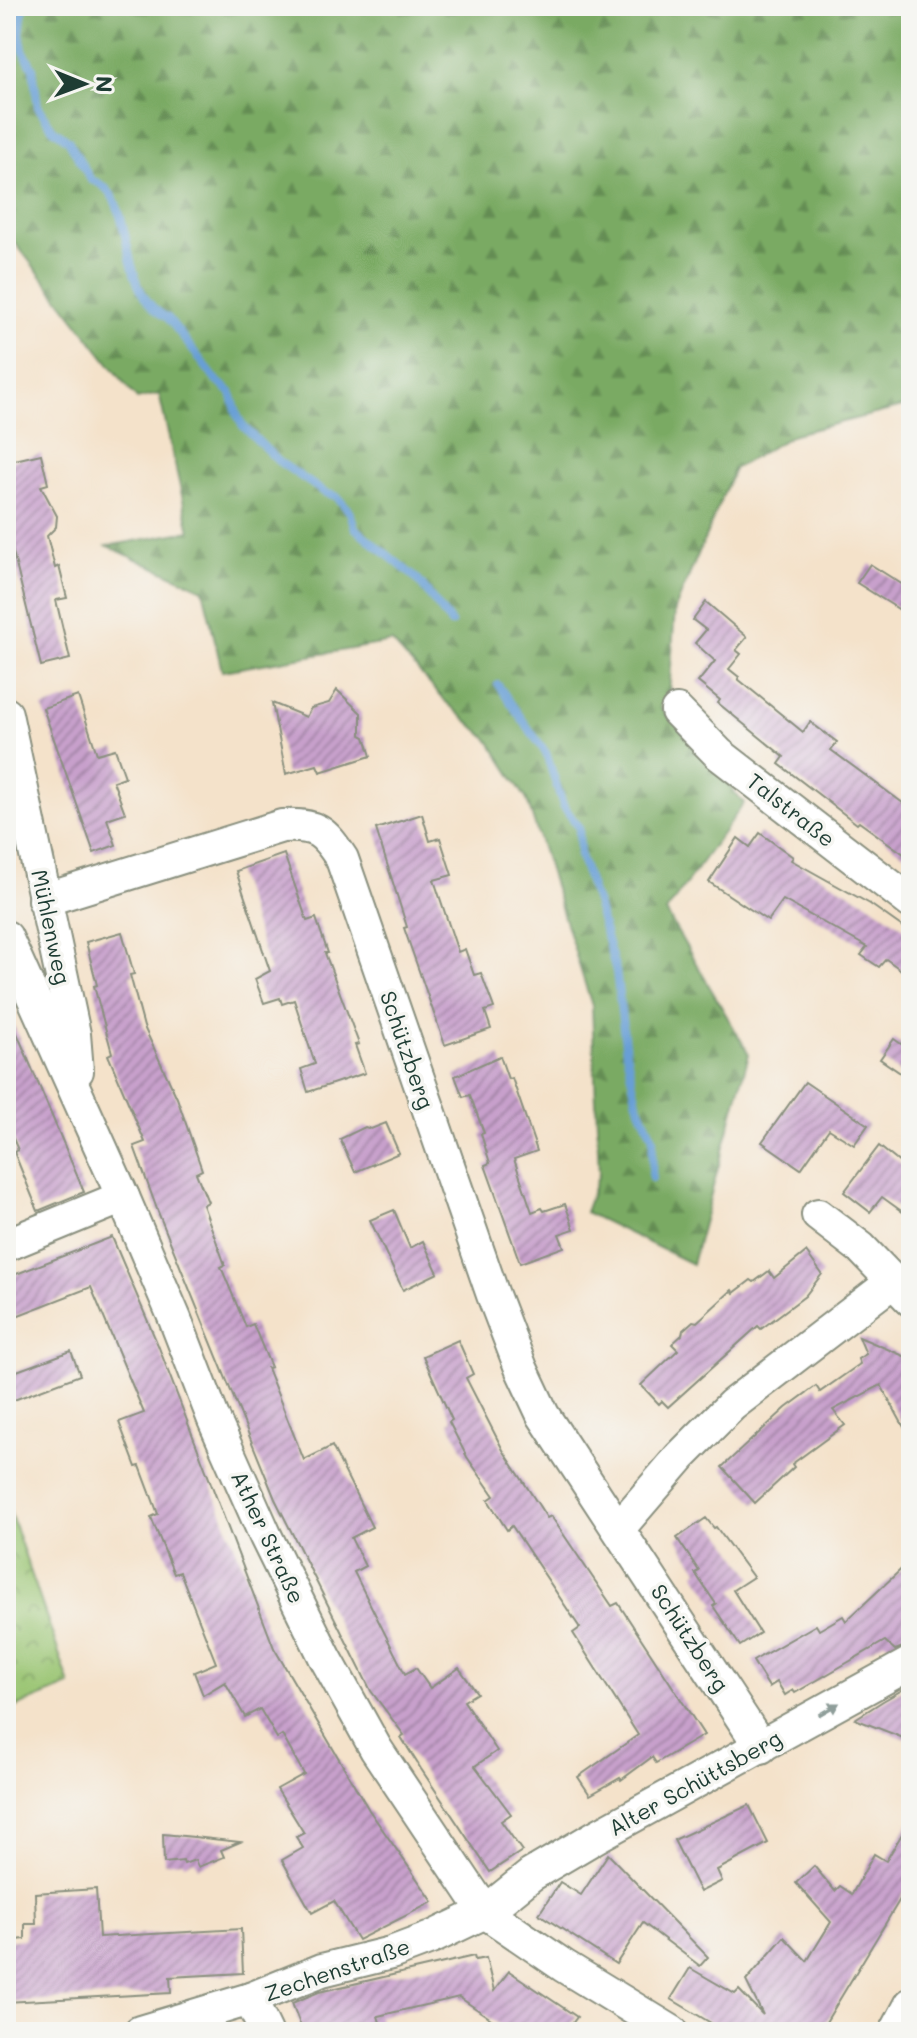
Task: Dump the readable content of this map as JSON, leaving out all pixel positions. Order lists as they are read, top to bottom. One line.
{"streets":{"street":["Talstraße","Mühlenweg","Schützberg","Ather Straße","Alter Schüttsberg","Zechenstraße"]},"crossings":[["Mühlenweg","Schützberg"],["Mühlenweg","Ather Straße"],["Schützberg","Alter Schüttsberg"],["Ather Straße","Alter Schüttsberg"],["Ather Straße","Zechenstraße"],["Alter Schüttsberg","Zechenstraße"]],"north":"right"}
